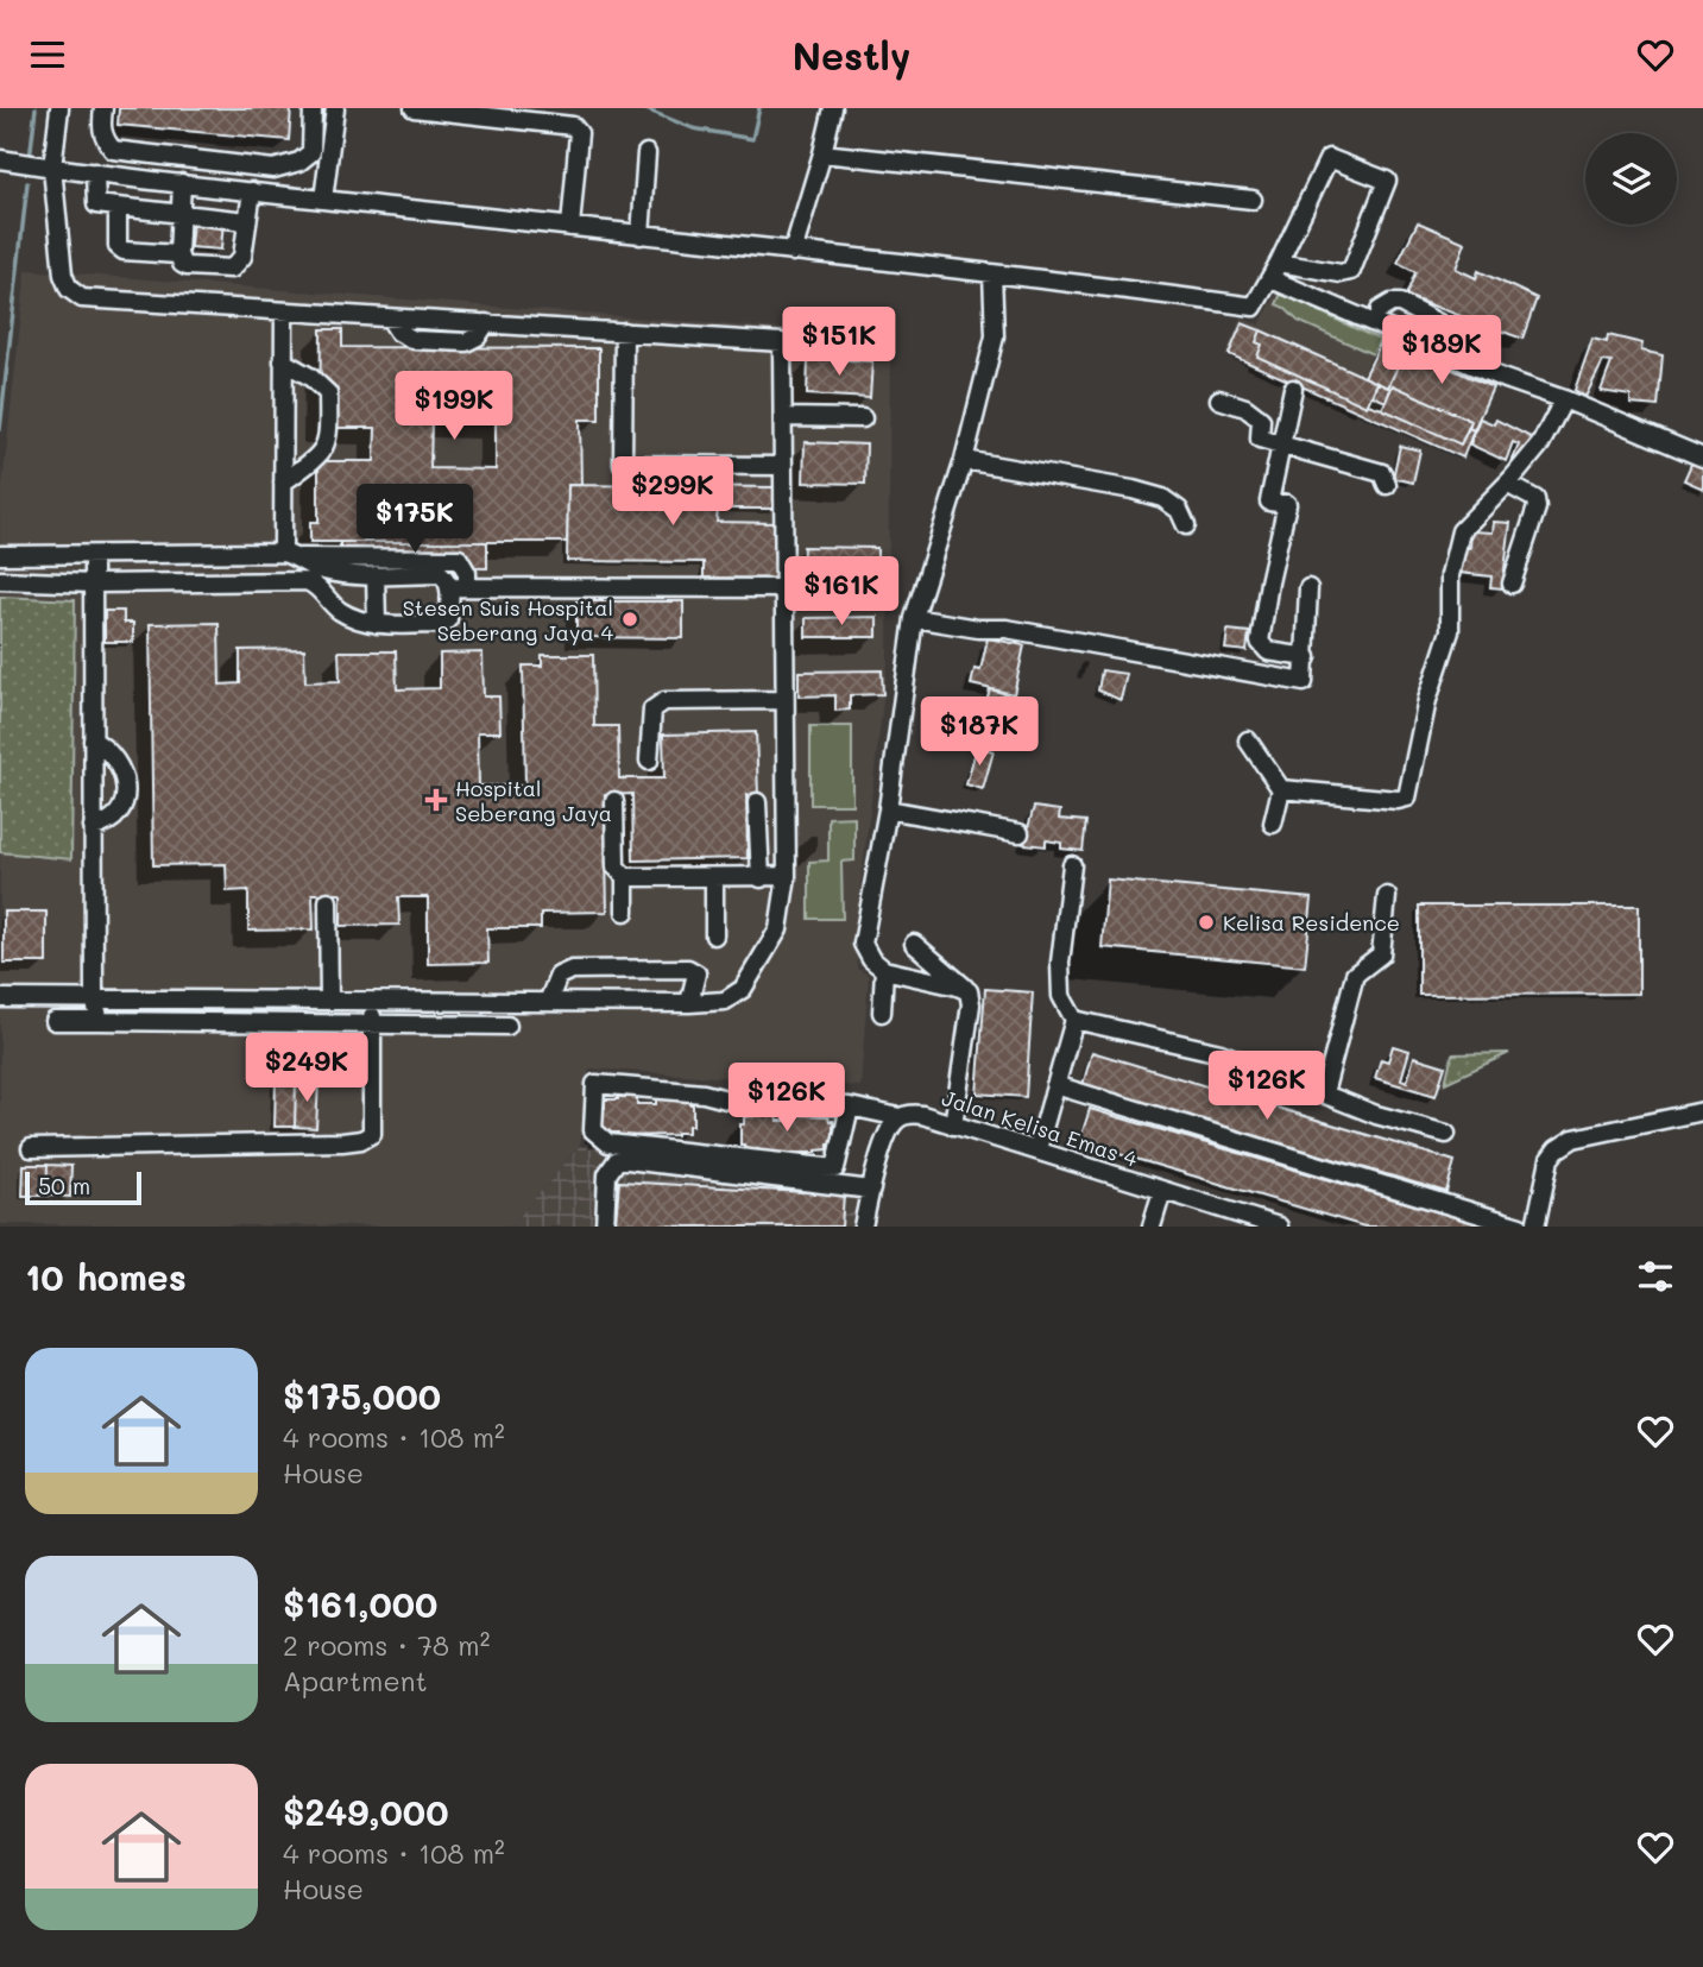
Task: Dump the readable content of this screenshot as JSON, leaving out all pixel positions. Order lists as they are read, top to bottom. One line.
{"streets":{"street":["Jalan Kelisa Emas 4"]},"places":{"other":["Stesen Suis Hospital Seberang Jaya 4","Kelisa Residence"],"health":["Hospital Seberang Jaya"]},"scale_bar":"50 m","page":{"header":"Nestly","price":["$151K","$189K","$199K","$299K","$175K","$161K","$187K","$249K","$126K","$126K"],"scale":"50 m","heading":"10 homes","list":[{"name":"$175,000","note":"4 rooms · 108 m² · House"},{"name":"$161,000","note":"2 rooms · 78 m² · Apartment"},{"name":"$249,000","note":"4 rooms · 108 m² · House"}]}}
